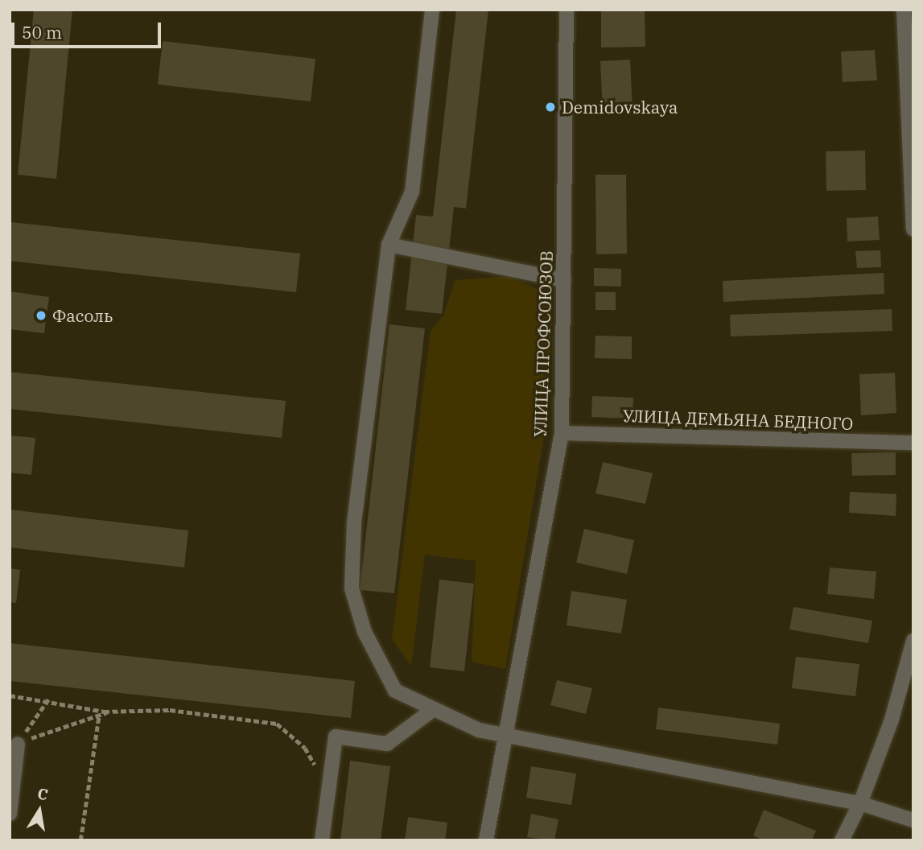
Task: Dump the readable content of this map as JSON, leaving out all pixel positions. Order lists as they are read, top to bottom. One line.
{"streets":{"street":["УЛИЦА ПРОФСОЮЗОВ","УЛИЦА ДЕМЬЯНА БЕДНОГО"]},"crossings":[["УЛИЦА ПРОФСОЮЗОВ","УЛИЦА ДЕМЬЯНА БЕДНОГО"]],"places":["Demidovskaya","Фасоль"],"scale_bar":"50 m","north":"top"}
